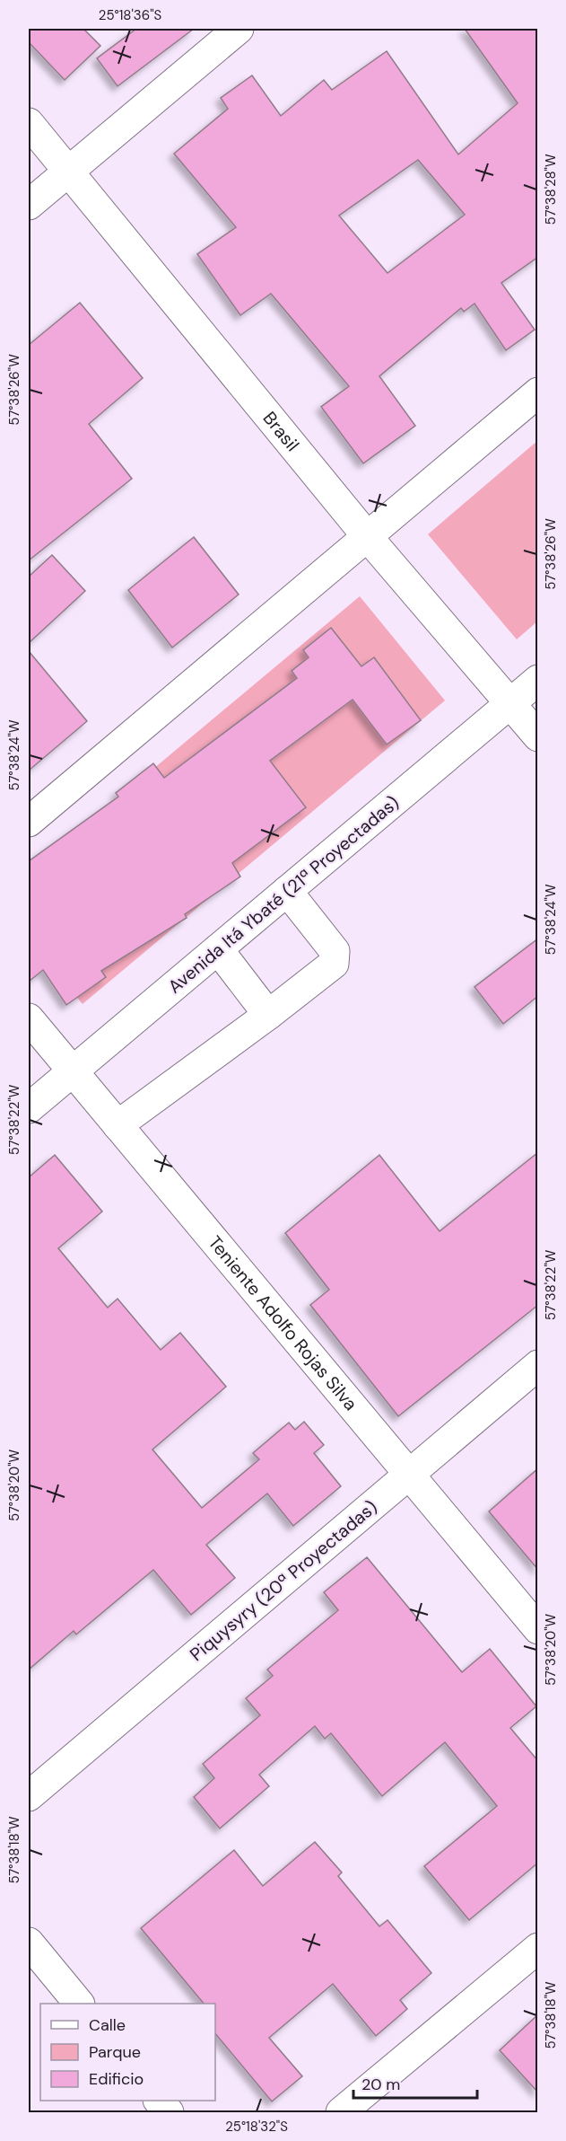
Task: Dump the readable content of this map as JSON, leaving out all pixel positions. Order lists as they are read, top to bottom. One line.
{"streets":{"street":["Brasil","Avenida Itá Ybaté (21ª Proyectadas)","Teniente Adolfo Rojas Silva","Piquysyry (20ª Proyectadas)"]},"crossings":[["Brasil","Avenida Itá Ybaté (21ª Proyectadas)"],["Avenida Itá Ybaté (21ª Proyectadas)","Teniente Adolfo Rojas Silva"],["Teniente Adolfo Rojas Silva","Piquysyry (20ª Proyectadas)"]],"legend":["Calle","Parque","Edificio"],"scale_bar":"20 m","coordinates":["25°18'36\"S","57°38'28\"W","57°38'26\"W","57°38'24\"W","57°38'22\"W","57°38'20\"W","57°38'18\"W","25°18'32\"S"]}
